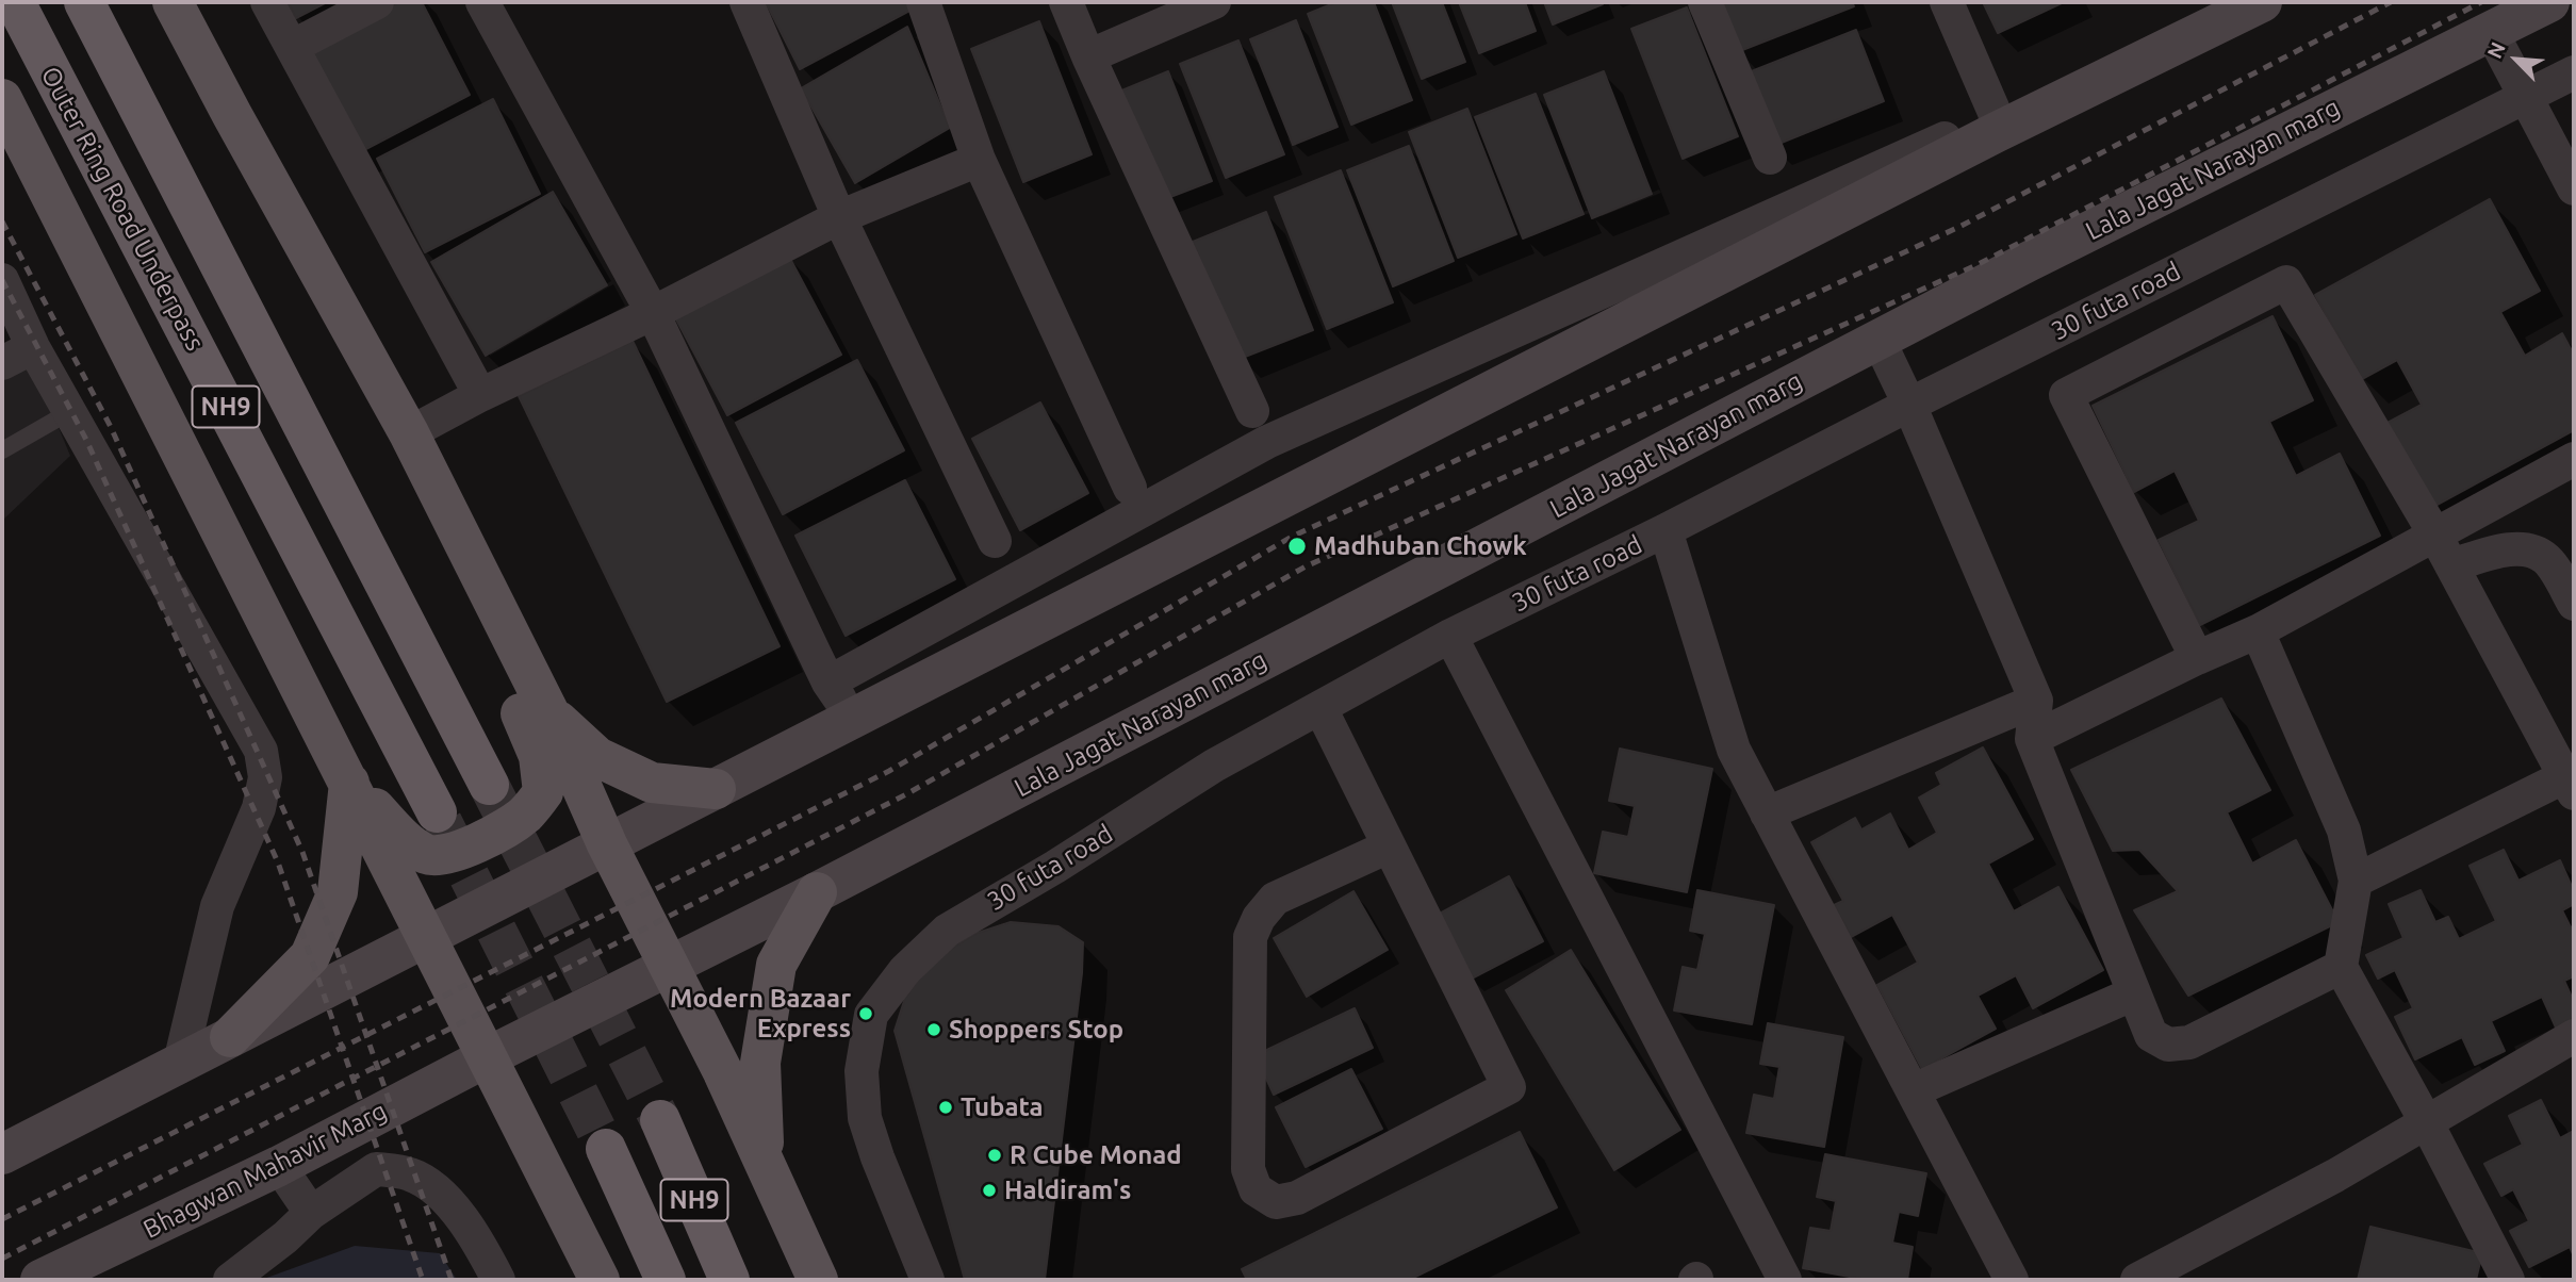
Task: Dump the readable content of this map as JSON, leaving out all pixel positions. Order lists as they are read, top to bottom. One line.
{"streets":{"highway":["Outer Ring Road Underpass","NH9"],"main road":["Lala Jagat Narayan marg","Bhagwan Mahavir Marg"],"street":["30 futa road"]},"crossings":[["Lala Jagat Narayan marg","Bhagwan Mahavir Marg"]],"places":["Madhuban Chowk","Modern Bazaar Express","Shoppers Stop","Tubata","R Cube Monad","Haldiram's"],"north":"top left"}
